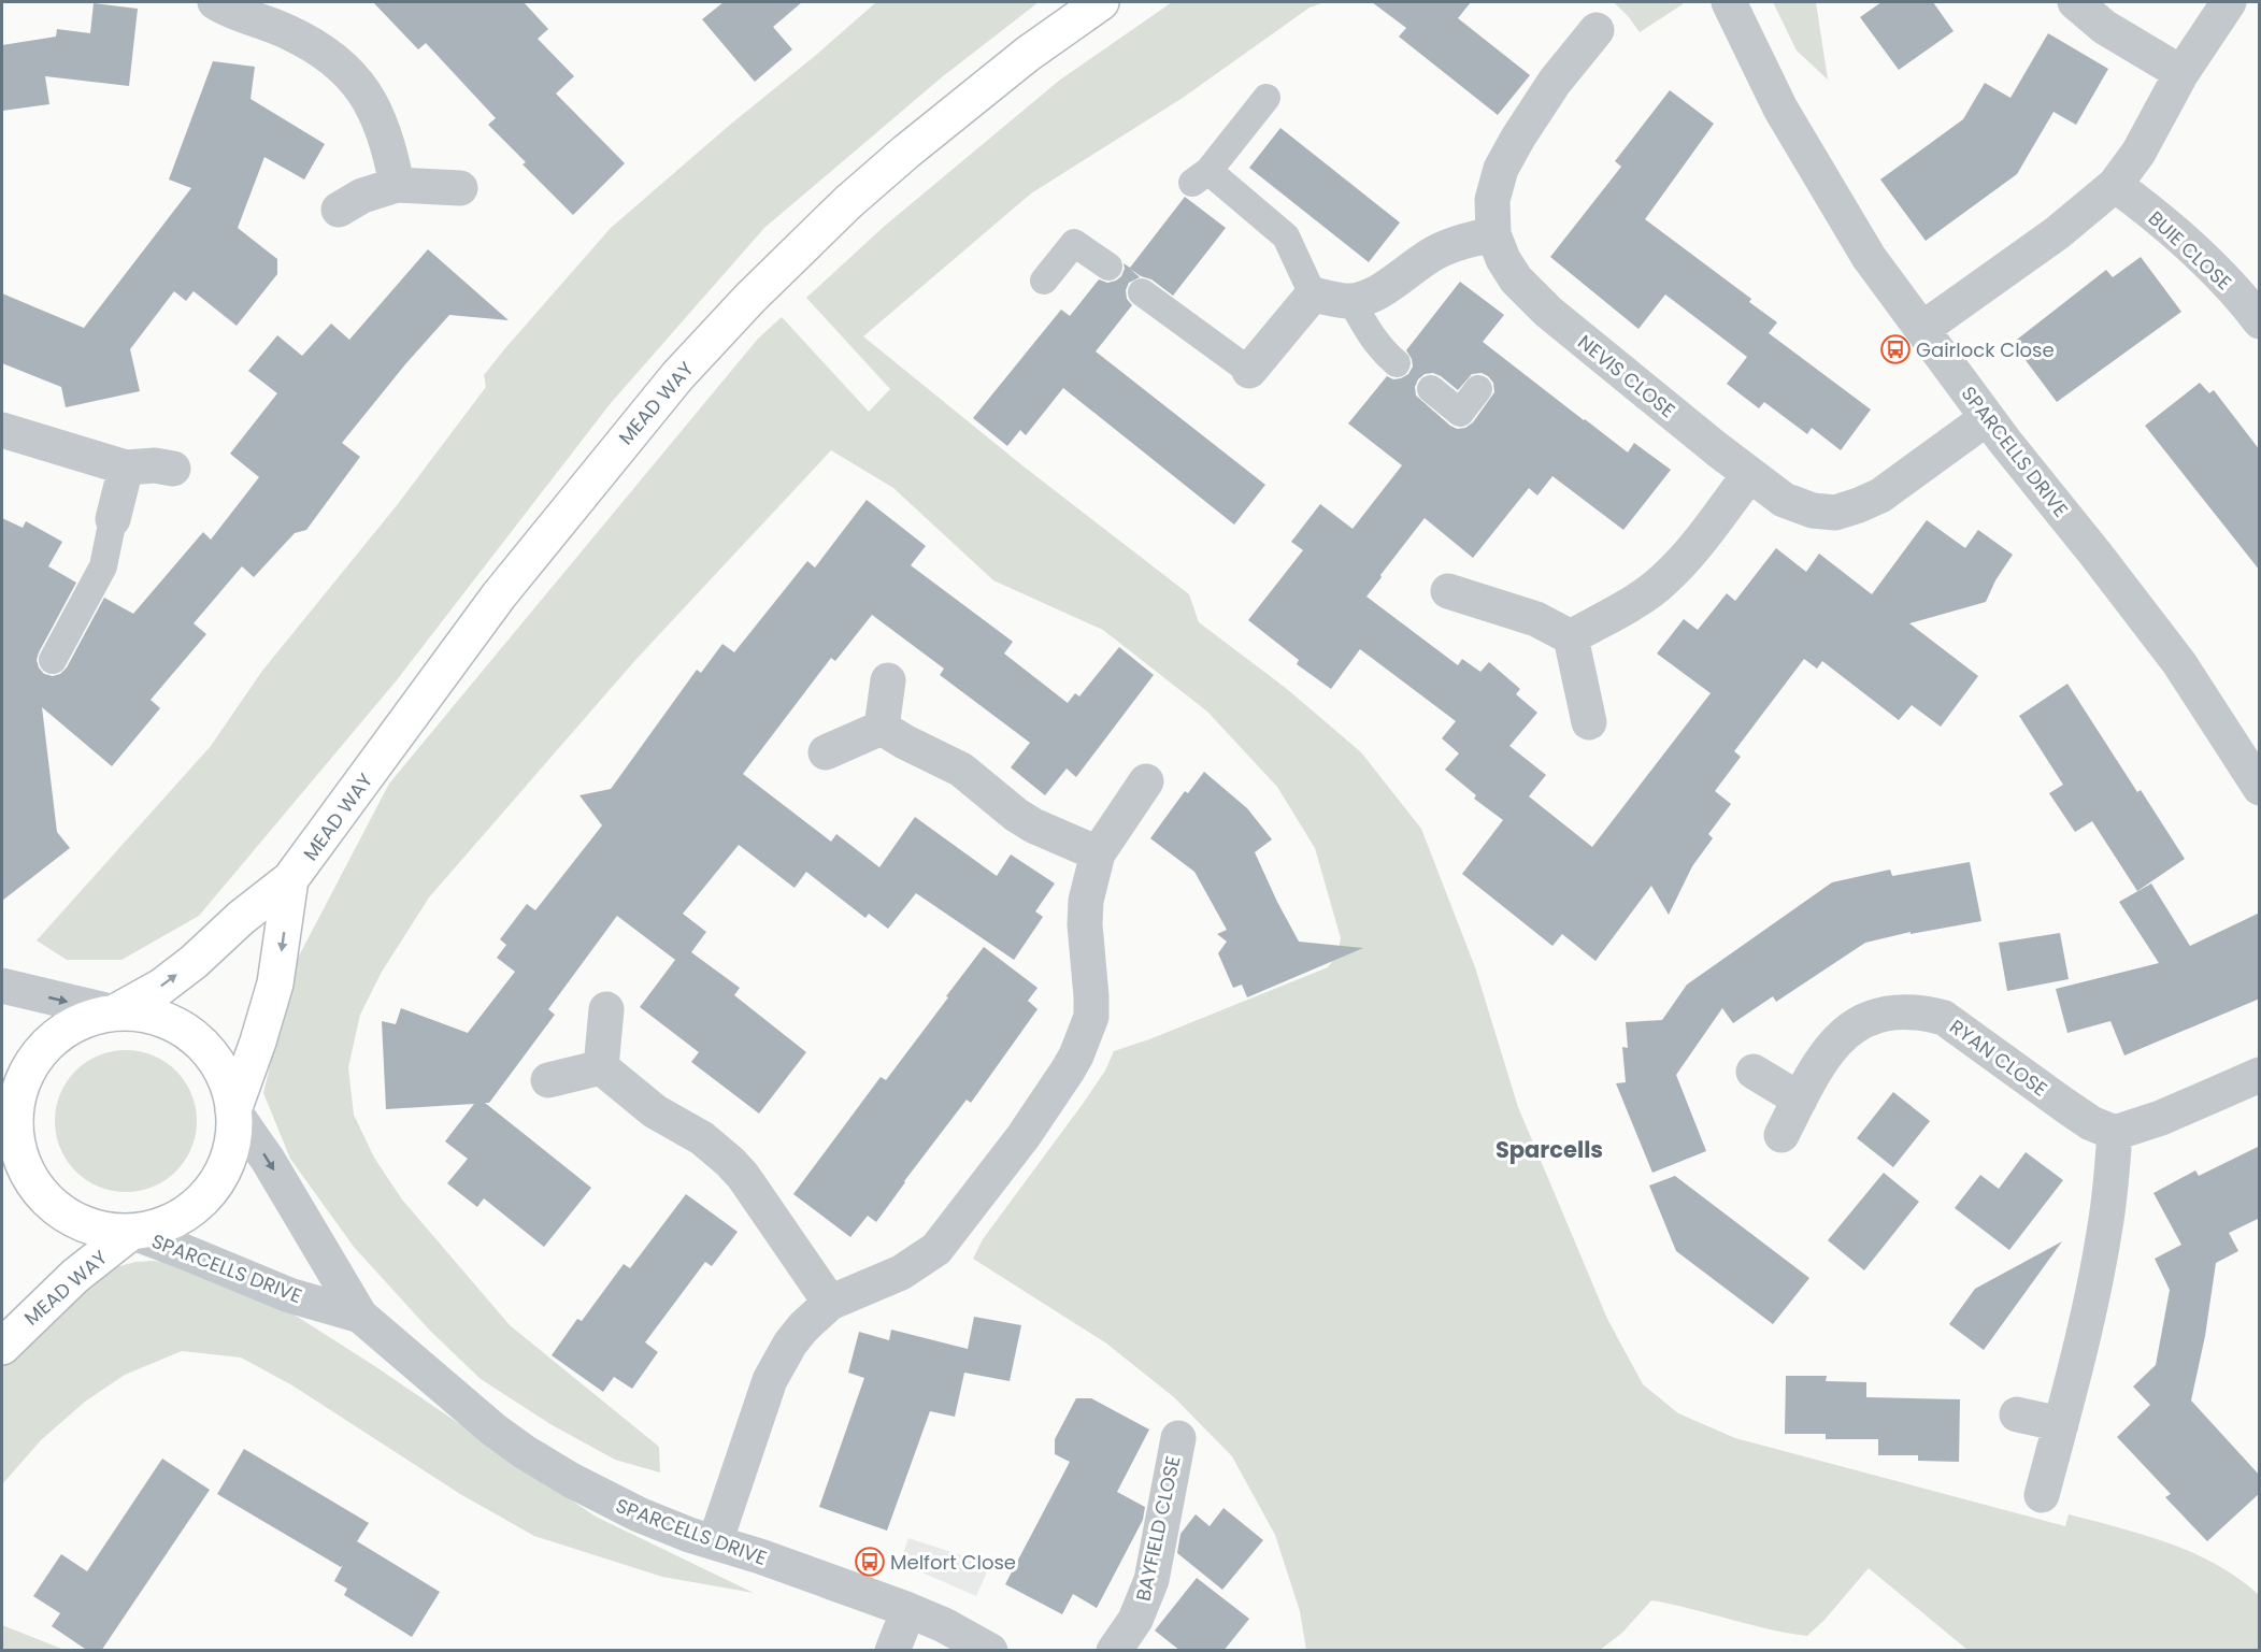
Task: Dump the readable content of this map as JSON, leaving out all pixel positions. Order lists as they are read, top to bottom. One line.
{"streets":{"main road":["MEAD WAY"],"street":["BUIE CLOSE","NEVIS CLOSE","SPARCELLS DRIVE","RYAN CLOSE","BAYFIELD CLOSE"]},"crossings":[["NEVIS CLOSE","SPARCELLS DRIVE"],["MEAD WAY","SPARCELLS DRIVE"]],"districts":["Sparcells"],"places":{"bus stop":["Gairlock Close","Melfort Close"]}}
